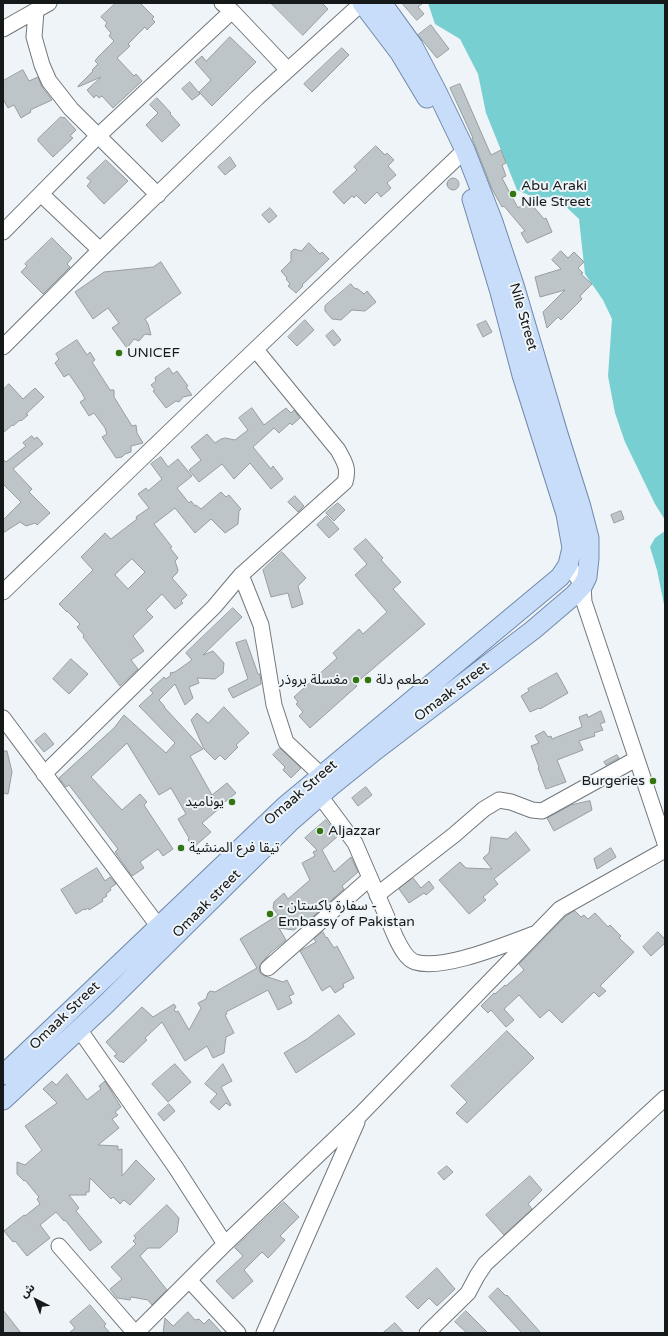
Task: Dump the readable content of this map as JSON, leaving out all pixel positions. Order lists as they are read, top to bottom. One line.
{"streets":{"main road":["Nile Street","Omaak street","Omaak Street"]},"crossings":[["Nile Street","Omaak street"],["Nile Street","Omaak Street"]],"places":["Abu Araki Nile Street","UNICEF","مغسلة بروذر","مطعم دلة","Burgeries","يوناميد","Aljazzar","تيقا فرع المنشية","- سفارة باكستان - Embassy of Pakistan"],"north":"top left"}
